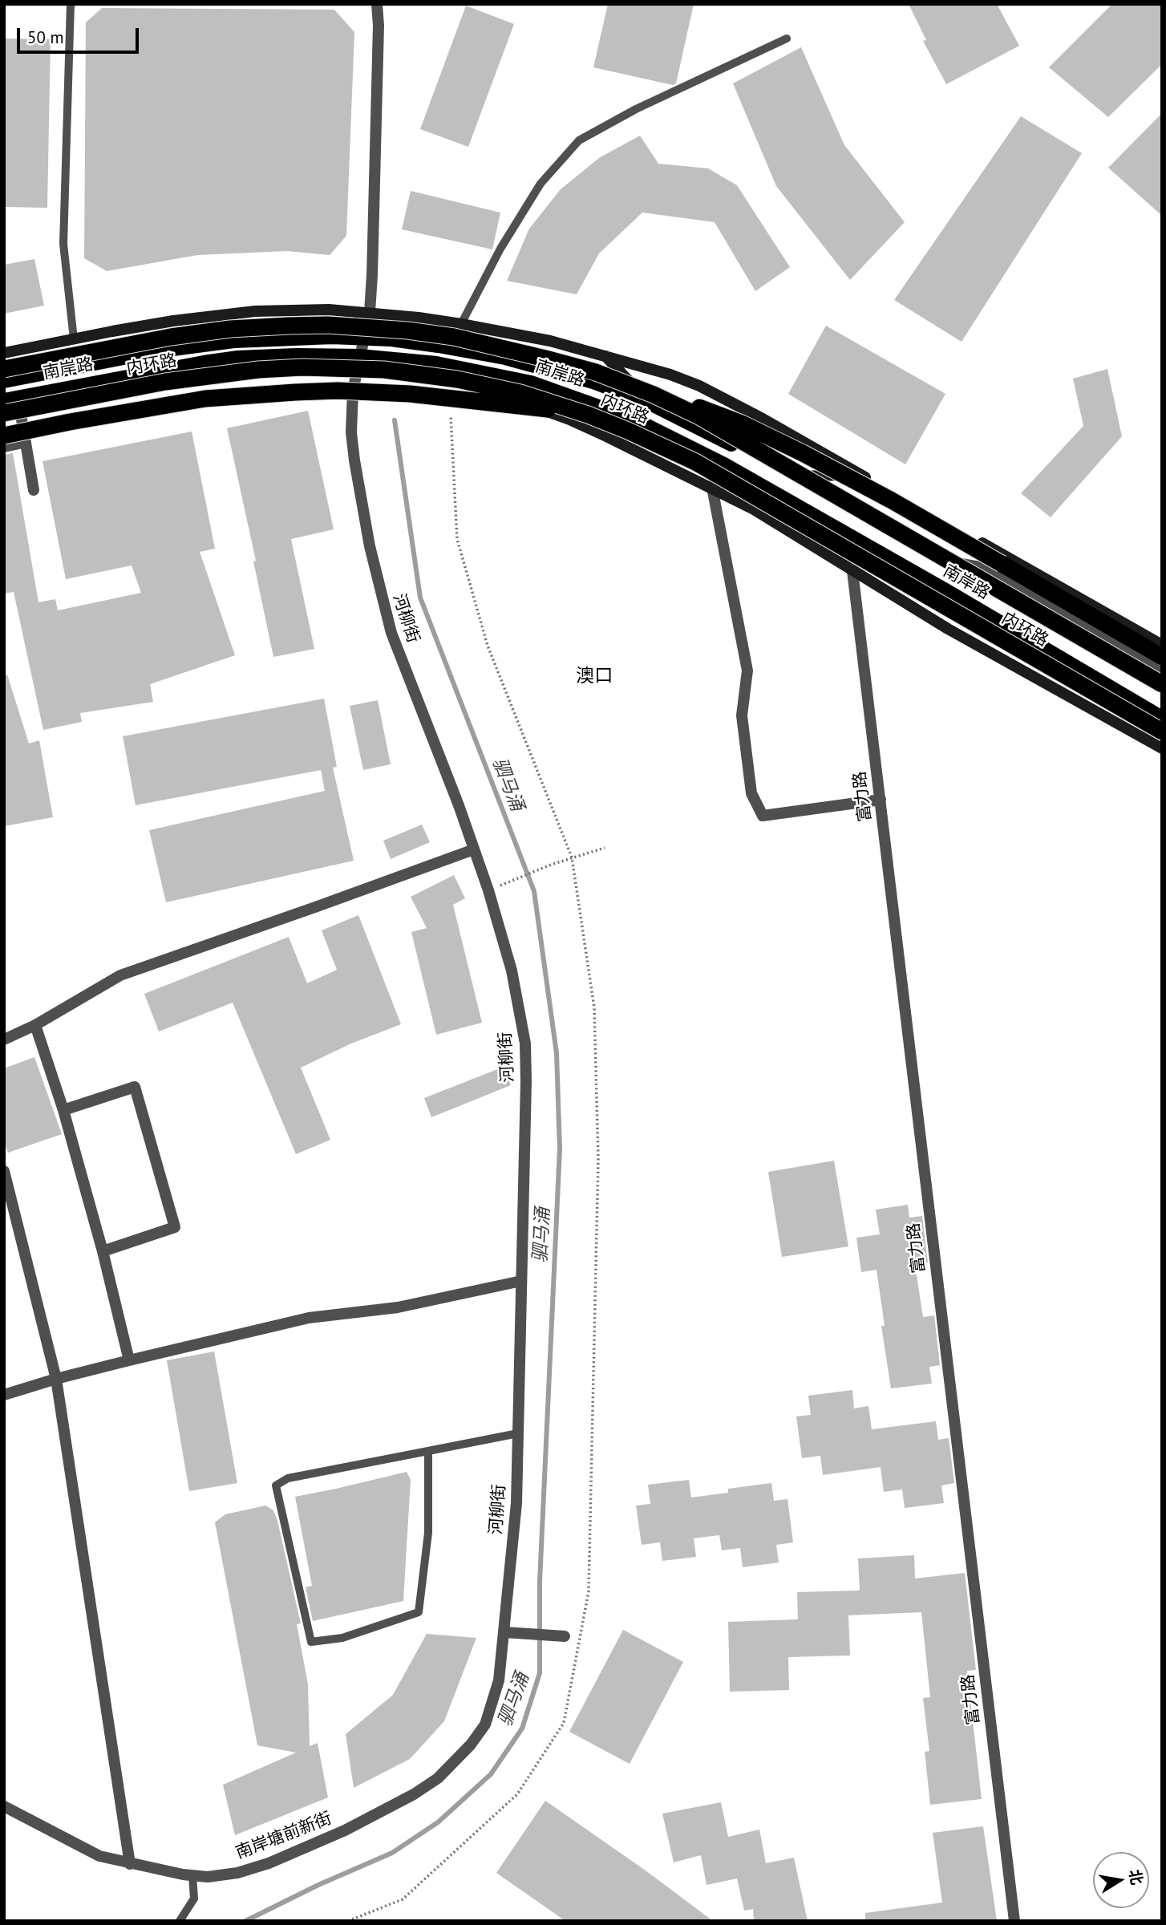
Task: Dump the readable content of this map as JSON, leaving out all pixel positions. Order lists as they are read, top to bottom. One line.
{"streets":{"highway":["内环路"],"main road":["南岸路"],"street":["河柳街","富力路","南岸塘前新街"]},"crossings":[["内环路","南岸路"],["南岸路","河柳街"],["河柳街","南岸塘前新街"]],"districts":["澳口"],"water":["驷马涌"],"scale_bar":"50 m","north":"right"}
